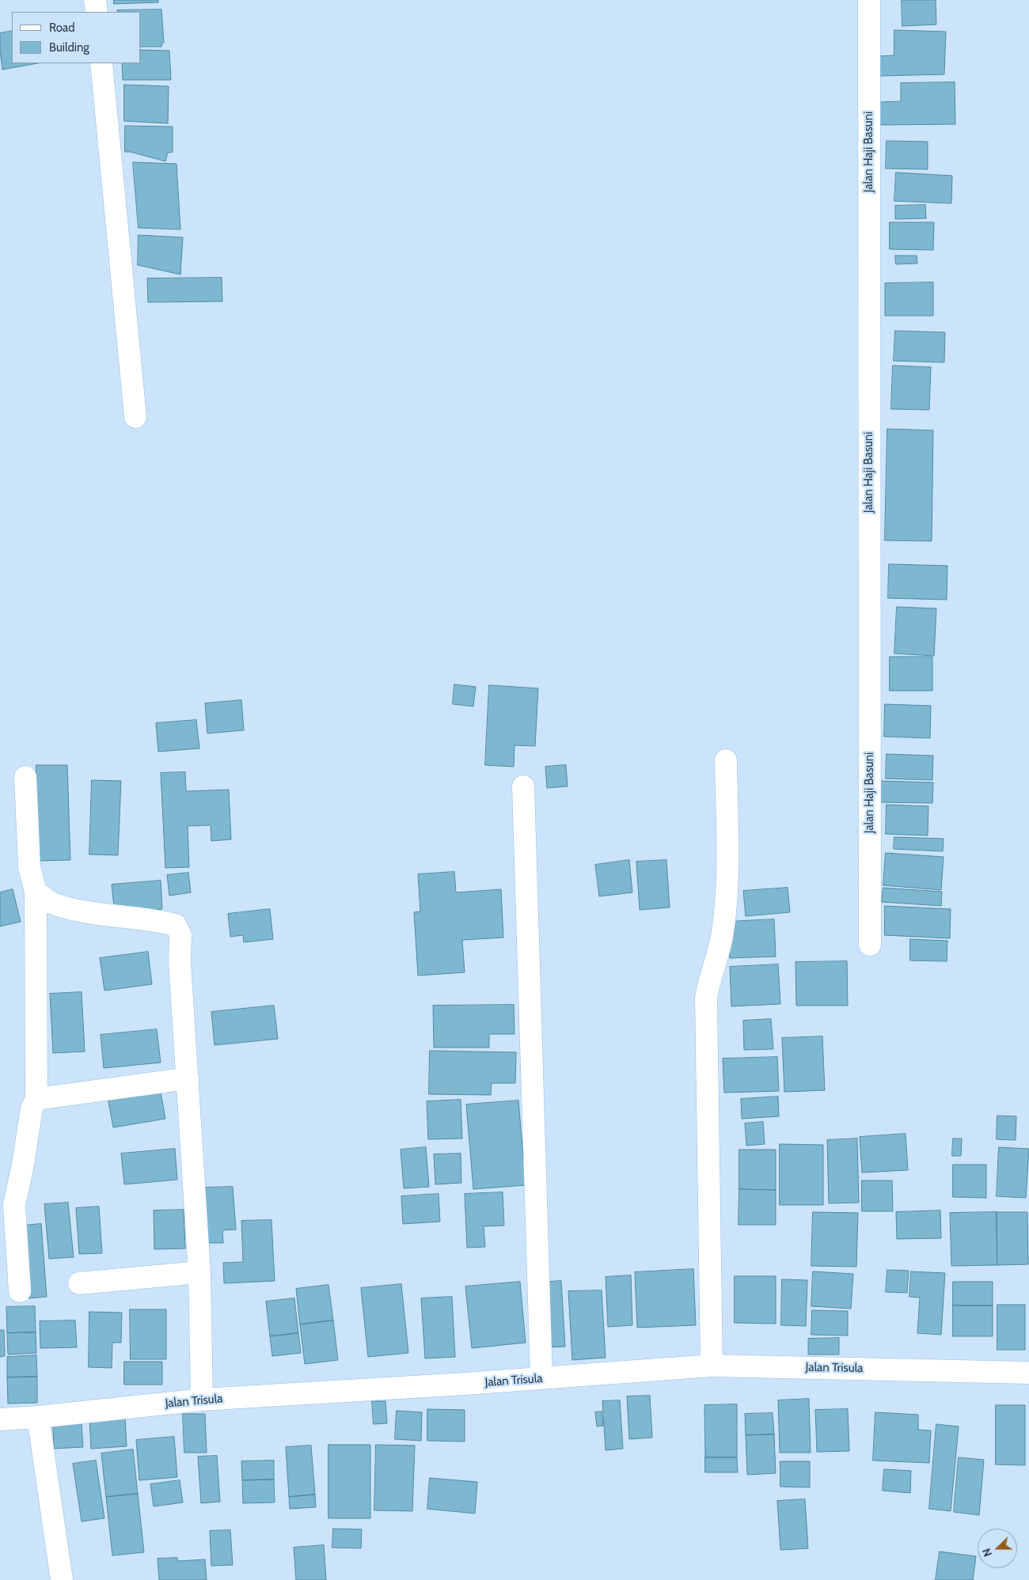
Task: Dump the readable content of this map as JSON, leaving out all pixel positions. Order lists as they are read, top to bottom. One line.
{"streets":{"street":["Jalan Haji Basuni","Jalan Trisula"]},"legend":["Road","Building"],"north":"left"}
